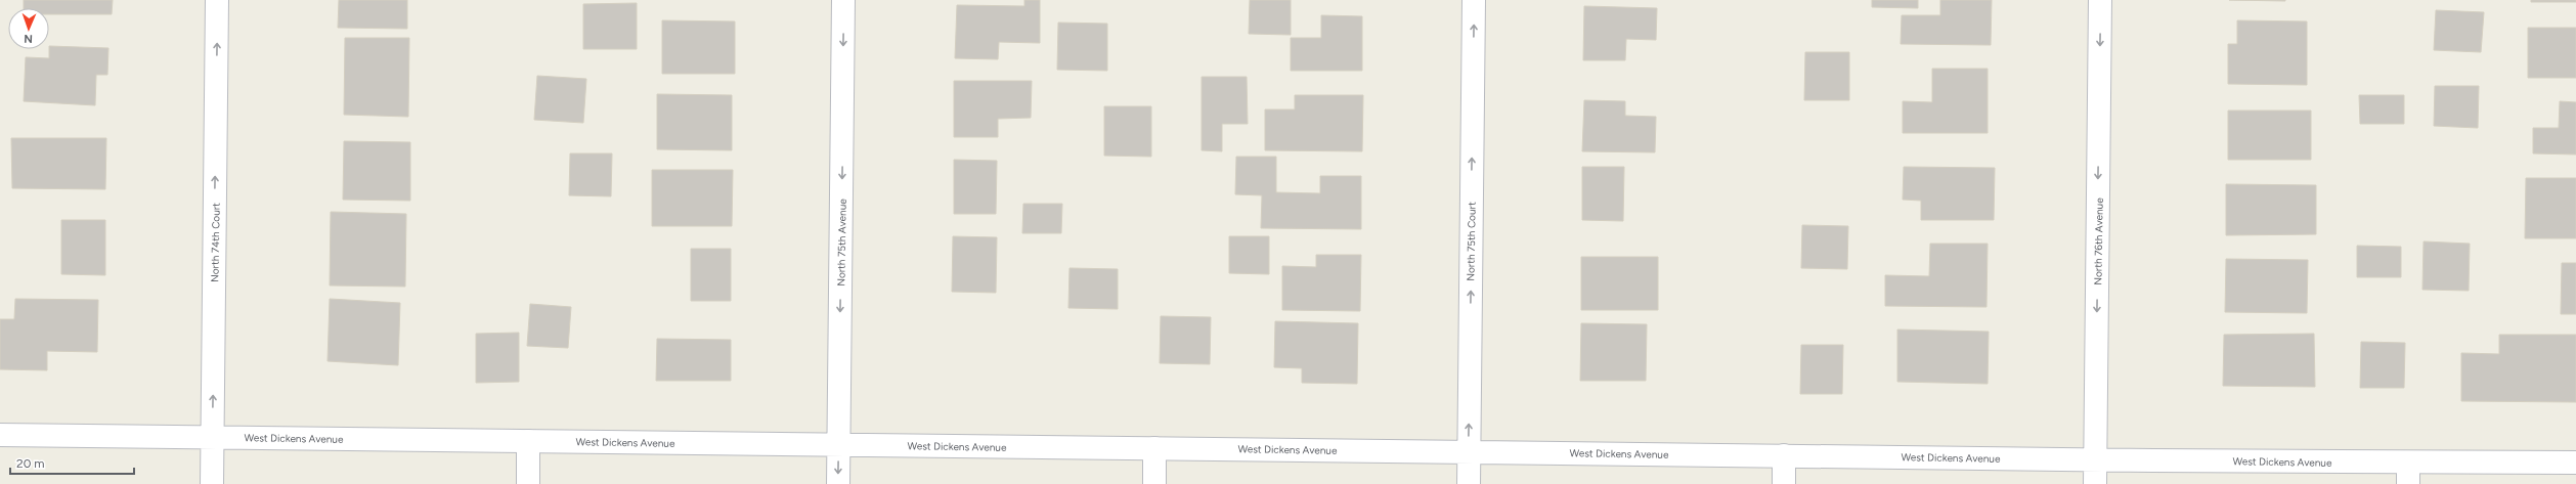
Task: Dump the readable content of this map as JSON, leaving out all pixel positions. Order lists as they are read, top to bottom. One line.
{"streets":{"street":["North 75th Court","North 76th Avenue","North 74th Court","North 75th Avenue","West Dickens Avenue"]},"crossings":[["North 75th Court","West Dickens Avenue"],["North 76th Avenue","West Dickens Avenue"],["North 74th Court","West Dickens Avenue"],["North 75th Avenue","West Dickens Avenue"]],"one_way":["North 75th Court","North 76th Avenue","North 74th Court","North 75th Avenue"],"scale_bar":"20 m","north":"bottom"}
